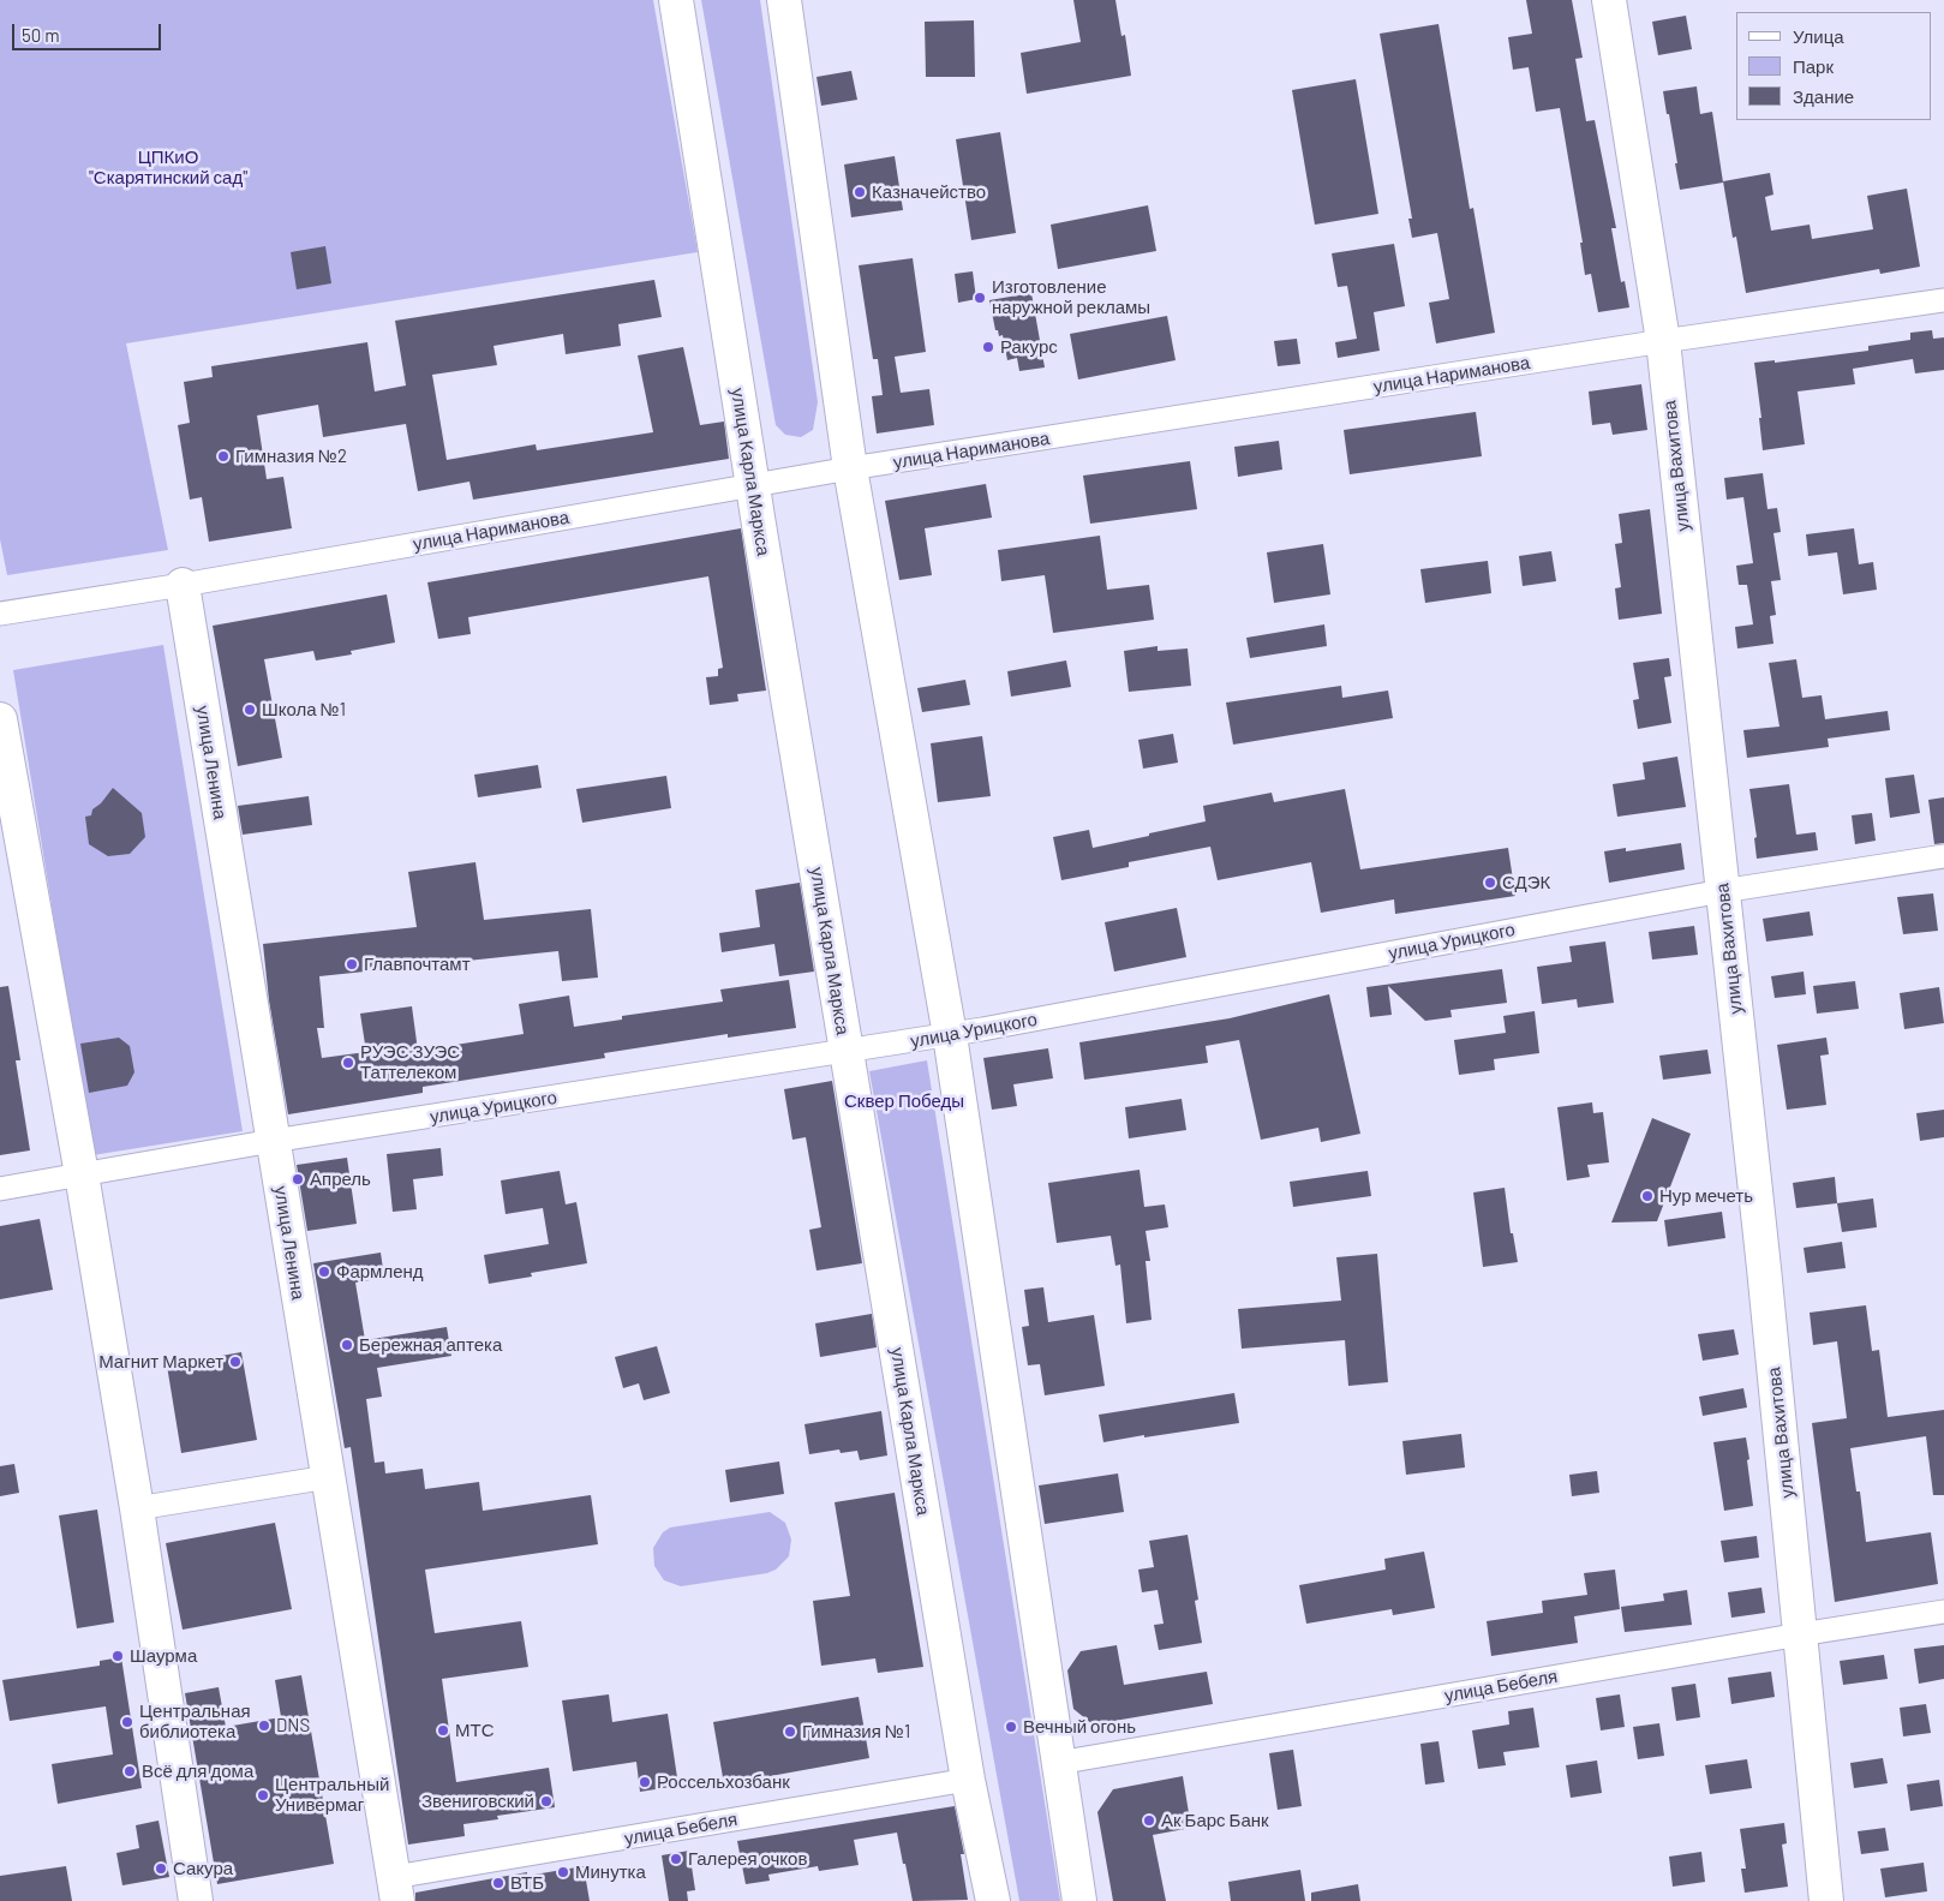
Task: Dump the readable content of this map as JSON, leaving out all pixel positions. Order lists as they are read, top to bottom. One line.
{"streets":{"street":["улица Нариманова","улица Вахитова","улица Карла Маркса","улица Ленина","улица Урицкого","улица Бебеля"]},"crossings":[["улица Нариманова","улица Вахитова"],["улица Нариманова","улица Карла Маркса"],["улица Нариманова","улица Ленина"],["улица Вахитова","улица Урицкого"],["улица Вахитова","улица Бебеля"],["улица Карла Маркса","улица Урицкого"],["улица Карла Маркса","улица Бебеля"],["улица Ленина","улица Урицкого"],["улица Ленина","улица Бебеля"]],"parks":["ЦПКиО \"Скарятинский сад\"","Сквер Победы"],"places":["Казначейство","Изготовление наружной рекламы","Ракурс","Гимназия №2","Школа №1","СДЭК","Главпочтамт","РУЭС ЗУЭС Таттелеком","Апрель","Нур мечеть","Фармленд","Бережная аптека","Магнит Маркет","Шаурма","Центральная библиотека","DNS","Вечный огонь","МТС","Гимназия №1","Всё для дома","Россельхозбанк","Центральный Универмаг","Звениговский","Ак Барс Банк","Галерея очков","Сакура","Минутка","ВТБ"],"legend":["Улица","Парк","Здание"],"scale_bar":"50 m"}
